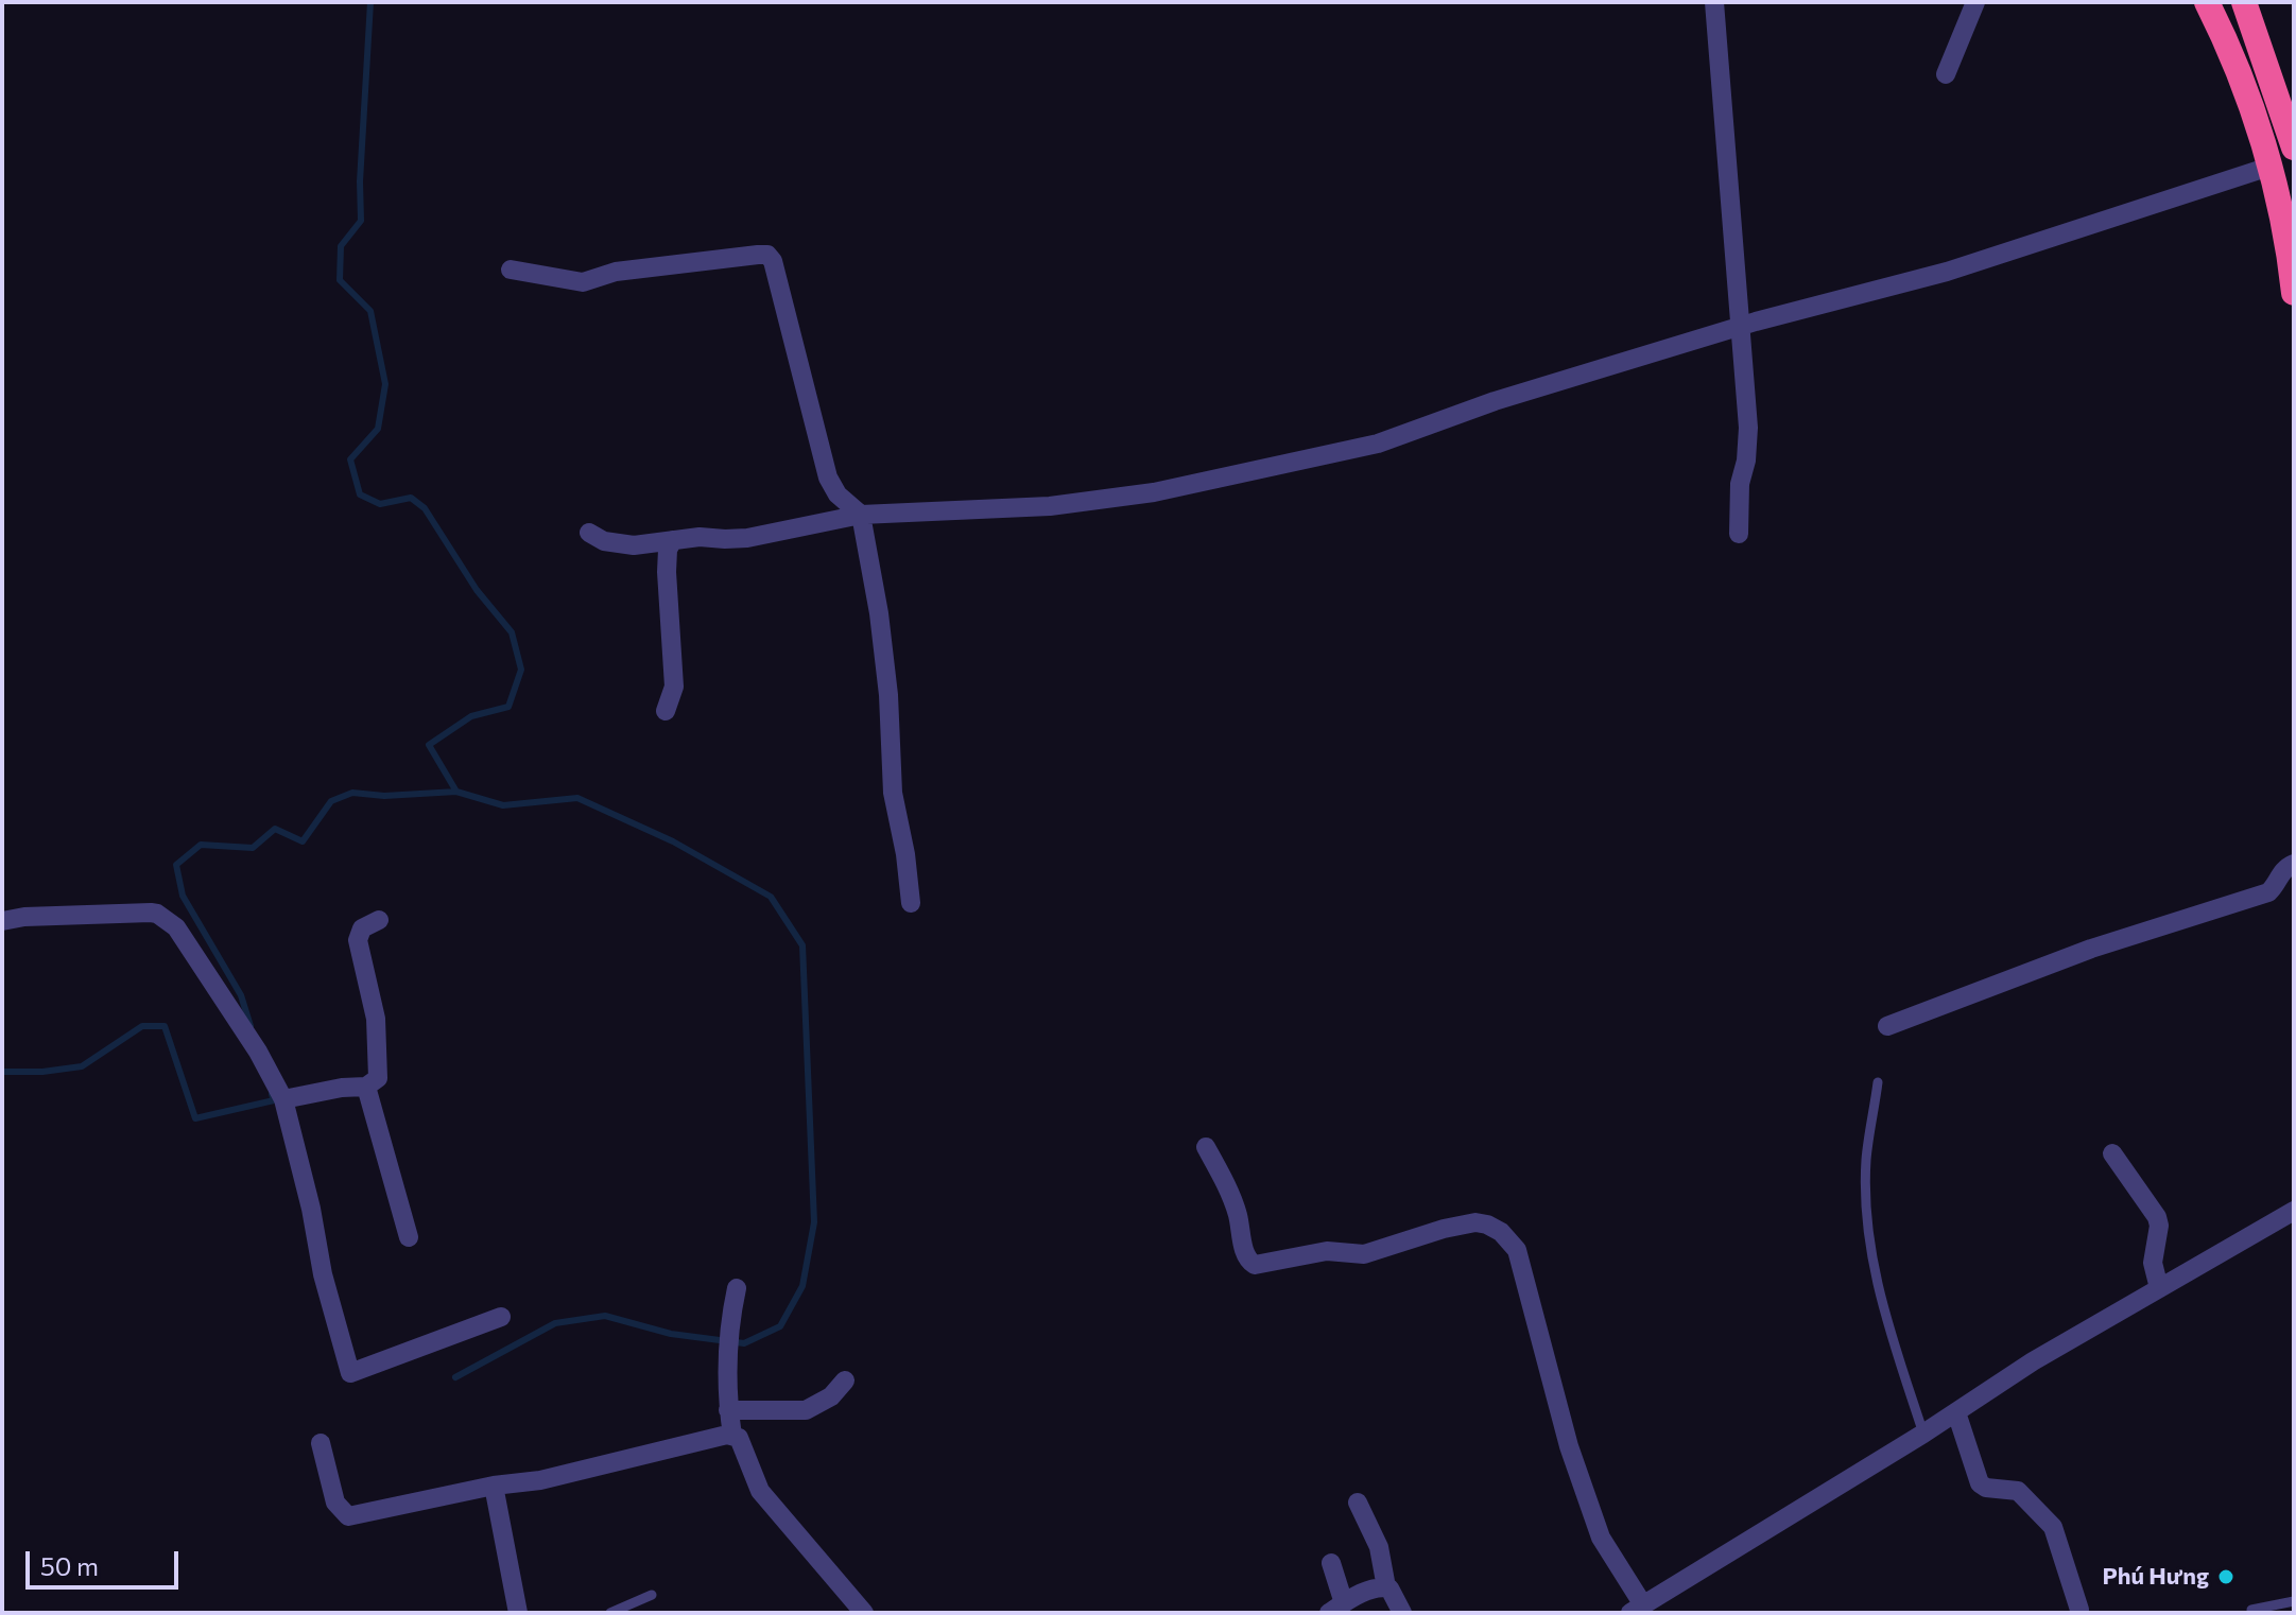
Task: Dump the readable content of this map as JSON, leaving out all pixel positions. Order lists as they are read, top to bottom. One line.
{"places":["Phú Hưng"],"scale_bar":"50 m"}
